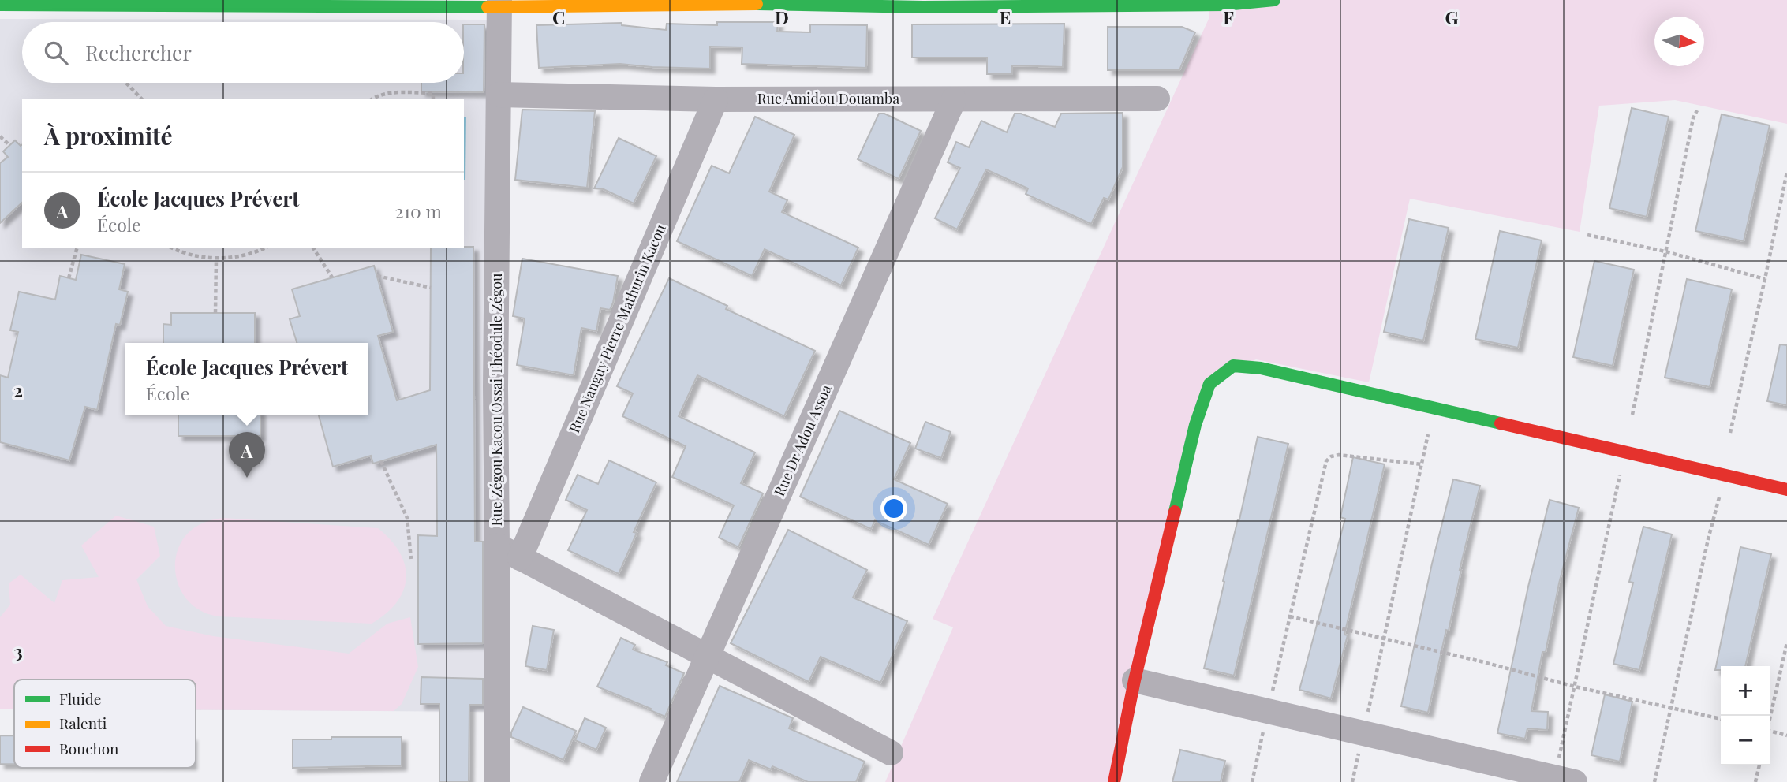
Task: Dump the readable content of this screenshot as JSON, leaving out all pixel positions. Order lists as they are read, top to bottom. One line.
{"streets":{"street":["Rue Amidou Douamba","Rue Nanguy Pierre Mathurin Kacou","Rue Zégou Kacou Ossai Théodule Zégou","Rue Dr Adou Assoa"]},"crossings":[["Rue Amidou Douamba","Rue Nanguy Pierre Mathurin Kacou"],["Rue Amidou Douamba","Rue Zégou Kacou Ossai Théodule Zégou"],["Rue Amidou Douamba","Rue Dr Adou Assoa"],["Rue Nanguy Pierre Mathurin Kacou","Rue Zégou Kacou Ossai Théodule Zégou"],["Rue Zégou Kacou Ossai Théodule Zégou","Rue Dr Adou Assoa"]],"legend":["Fluide","Ralenti","Bouchon"],"north":"right","page":{"search":"Rechercher","heading":"À proximité","list":[{"mark":"A","name":"École Jacques Prévert","note":"École","value":"210 m"}],"popup":["École Jacques Prévert","École"],"pins":"A","map_buttons":["+","−"]},"grid":{"columns":["C","D","E","F","G"],"rows":["2","3"]}}
